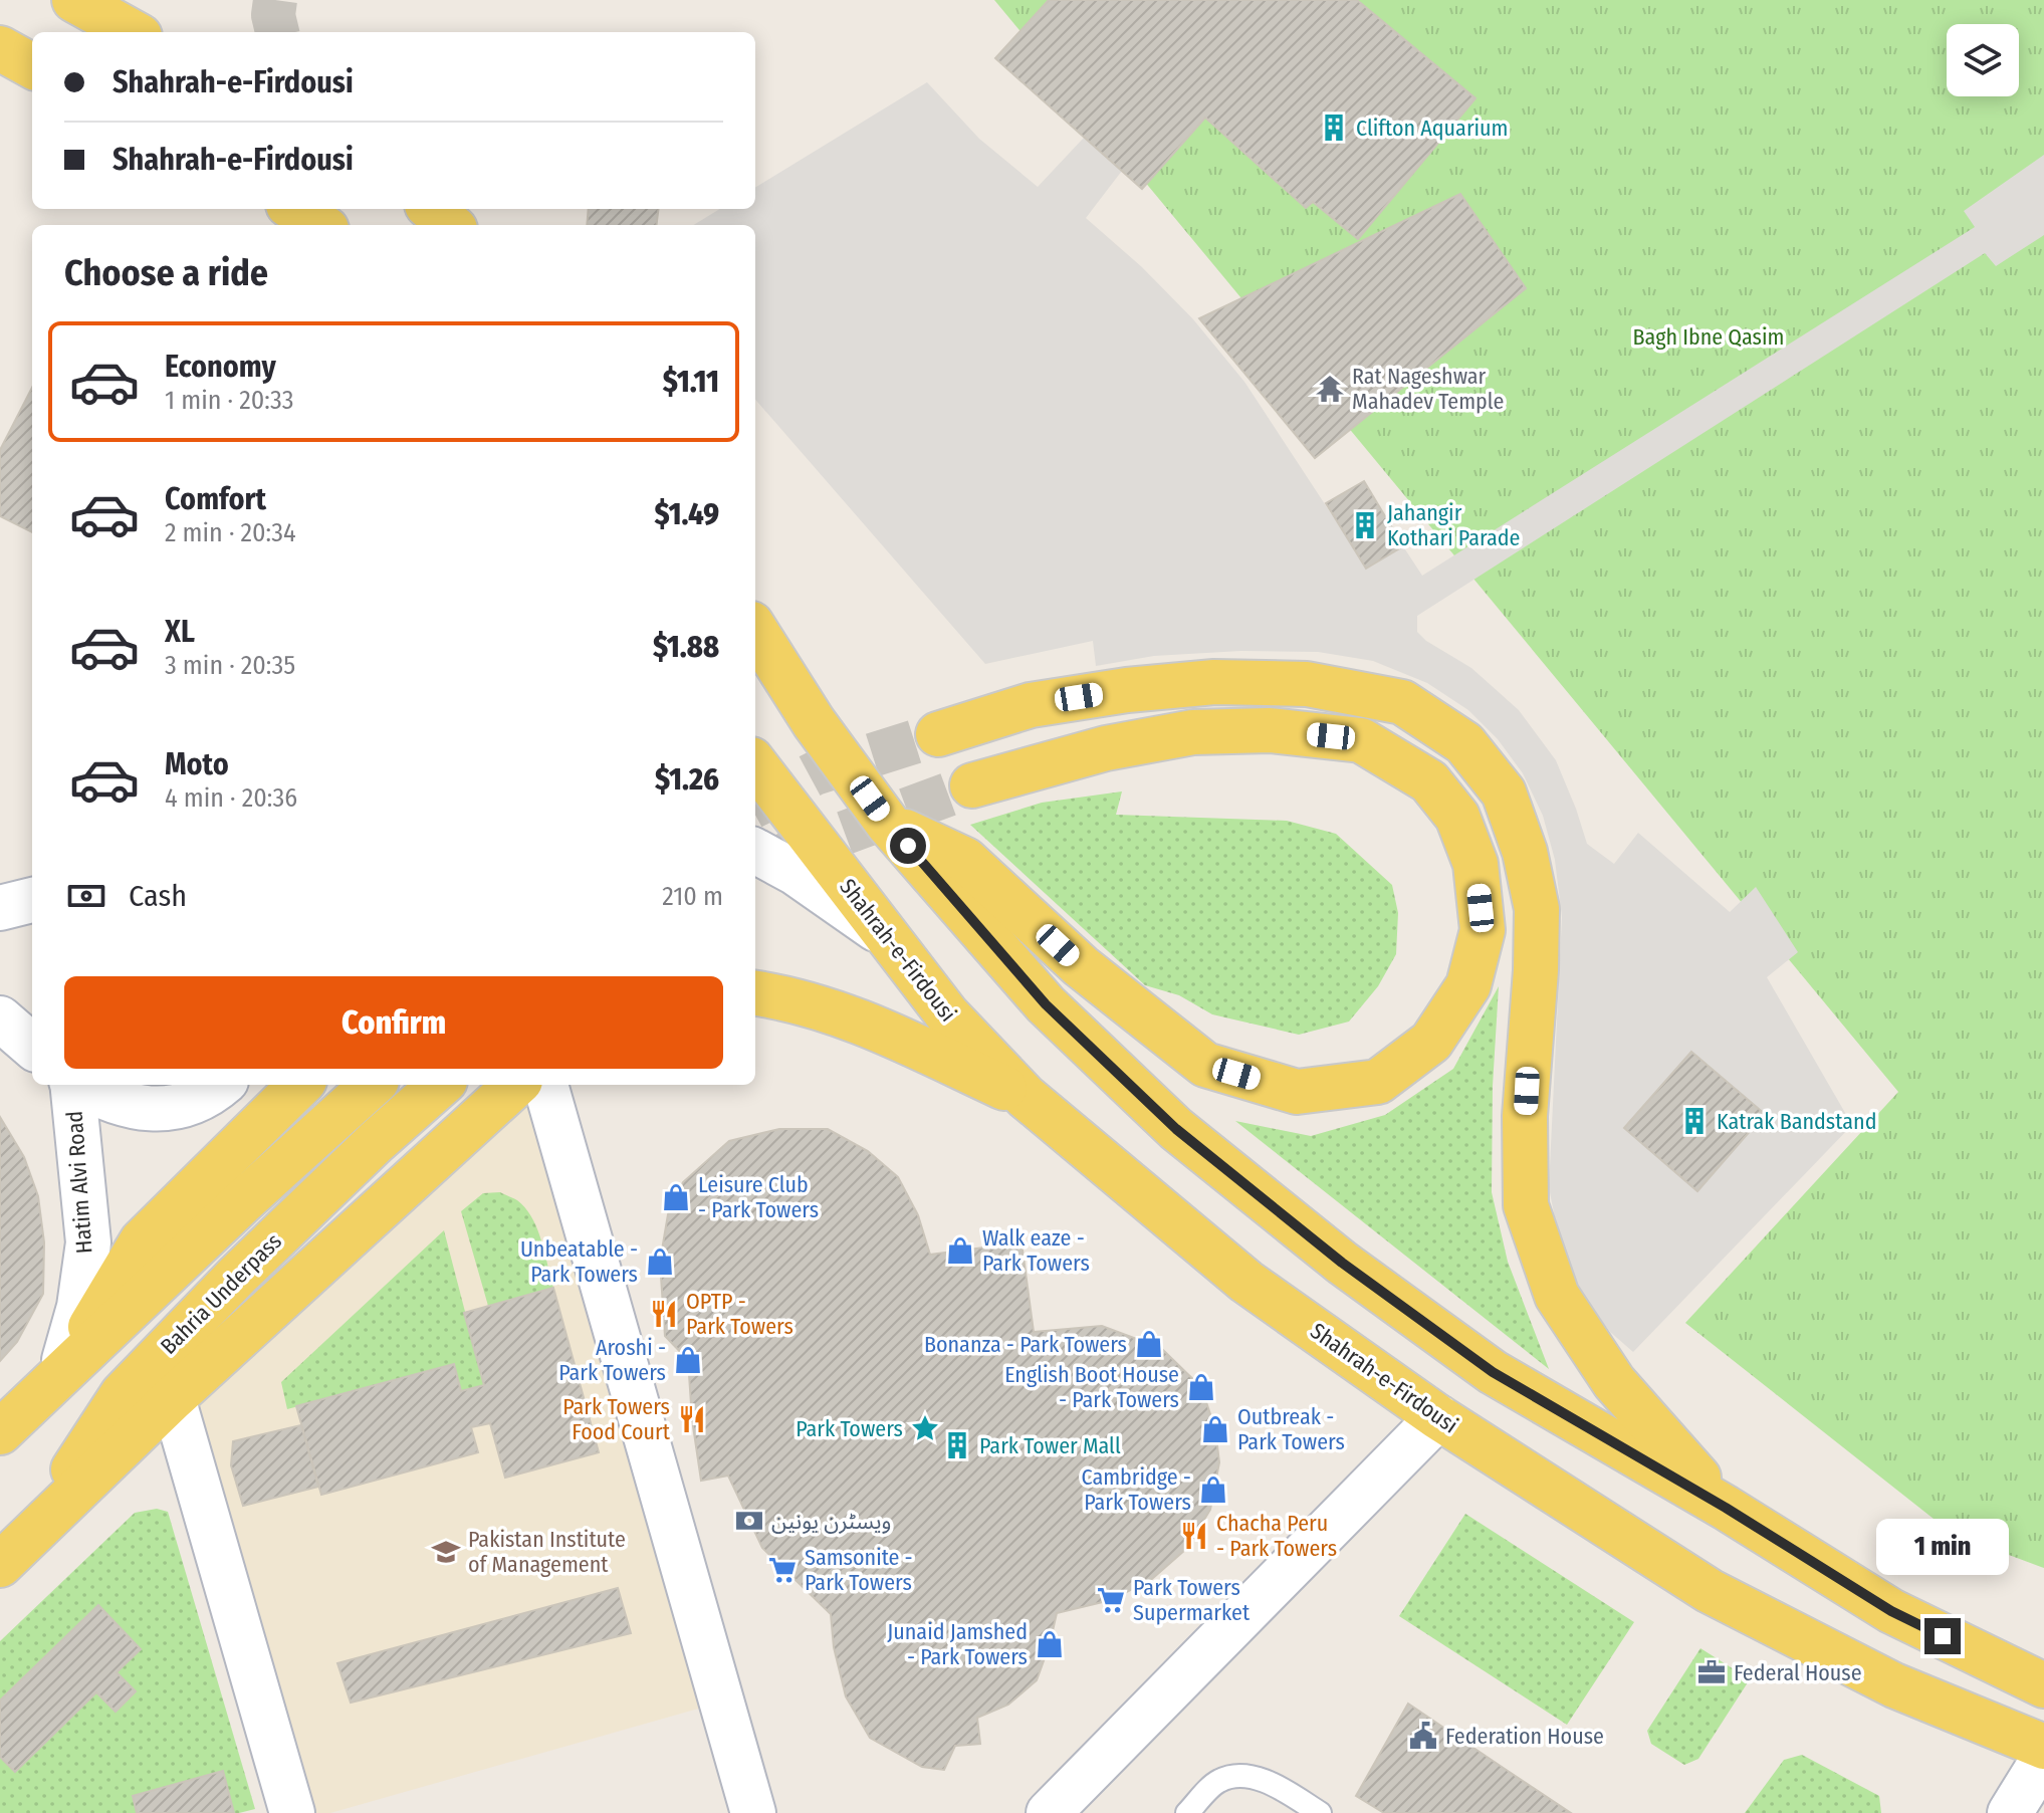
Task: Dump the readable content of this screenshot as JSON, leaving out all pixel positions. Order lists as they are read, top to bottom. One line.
{"streets":{"main road":["Shahrah-e-Firdousi","Bahria Underpass"],"street":["Hatim Alvi Road"]},"parks":["Bagh Ibne Qasim"],"places":{"building":["Clifton Aquarium","Jahangir Kothari Parade","Katrak Bandstand","Park Tower Mall"],"temple":["Rat Nageshwar Mahadev Temple"],"shop":["Leisure Club - Park Towers","Walk eaze - Park Towers","Unbeatable - Park Towers","Bonanza - Park Towers","Aroshi - Park Towers","English Boot House - Park Towers","Outbreak - Park Towers","Cambridge - Park Towers","Junaid Jamshed - Park Towers"],"restaurant":["OPTP - Park Towers","Park Towers Food Court","Chacha Peru - Park Towers"],"place":["Park Towers"],"bank":["ویسٹرن یونین"],"school or university":["Pakistan Institute of Management"],"supermarket":["Samsonite - Park Towers","Park Towers Supermarket"],"office":["Federal House"],"public building":["Federation House"]},"page":{"banner":["Shahrah-e-Firdousi","Shahrah-e-Firdousi"],"heading":"Choose a ride","list":[{"name":"Economy","note":"1 min · 20:33","value":"$1.11"},{"name":"Comfort","note":"2 min · 20:34","value":"$1.49"},{"name":"XL","note":"3 min · 20:35","value":"$1.88"},{"name":"Moto","note":"4 min · 20:36","value":"$1.26"}],"pay":["Cash","210 m"],"buttons":"Confirm","bubble":"1 min"}}
